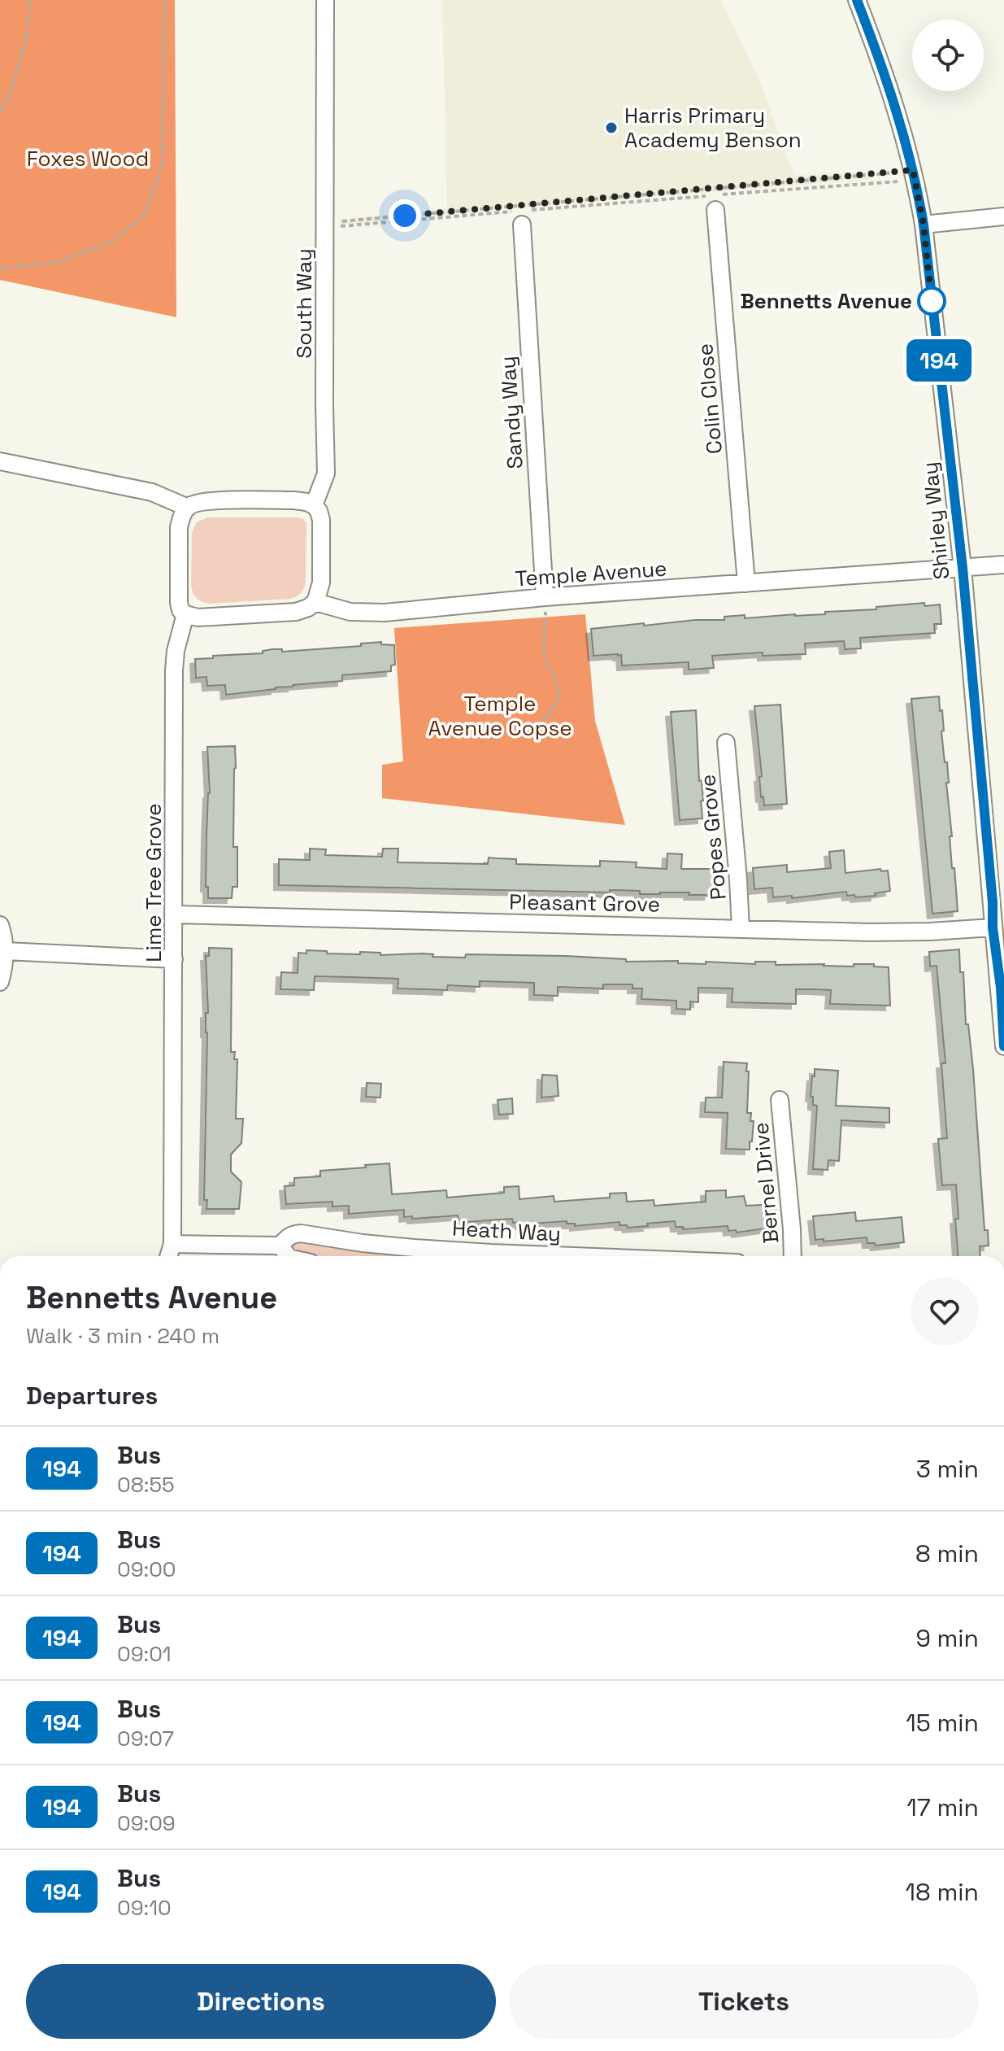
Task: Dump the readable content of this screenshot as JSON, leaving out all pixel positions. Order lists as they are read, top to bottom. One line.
{"streets":{"street":["South Way","Colin Close","Sandy Way","Shirley Way","Temple Avenue","Popes Grove","Lime Tree Grove","Pleasant Grove","Bernel Drive","Heath Way"]},"crossings":[["South Way","Temple Avenue"],["South Way","Lime Tree Grove"],["Colin Close","Temple Avenue"],["Sandy Way","Temple Avenue"],["Shirley Way","Temple Avenue"],["Shirley Way","Pleasant Grove"],["Temple Avenue","Lime Tree Grove"],["Popes Grove","Pleasant Grove"],["Lime Tree Grove","Pleasant Grove"],["Lime Tree Grove","Heath Way"]],"parks":["Foxes Wood","Temple Avenue Copse"],"places":["Harris Primary Academy Benson","Bennetts Avenue"],"lines":["bus line 194"],"page":{"on_map":"194","heading":[["Bennetts Avenue","Walk · 3 min · 240 m"],"Departures"],"list":[{"mark":"194","name":"Bus","note":"08:55","value":"3 min"},{"mark":"194","name":"Bus","note":"09:00","value":"8 min"},{"mark":"194","name":"Bus","note":"09:01","value":"9 min"},{"mark":"194","name":"Bus","note":"09:07","value":"15 min"},{"mark":"194","name":"Bus","note":"09:09","value":"17 min"},{"mark":"194","name":"Bus","note":"09:10","value":"18 min"}],"buttons":["Directions","Tickets"]}}
